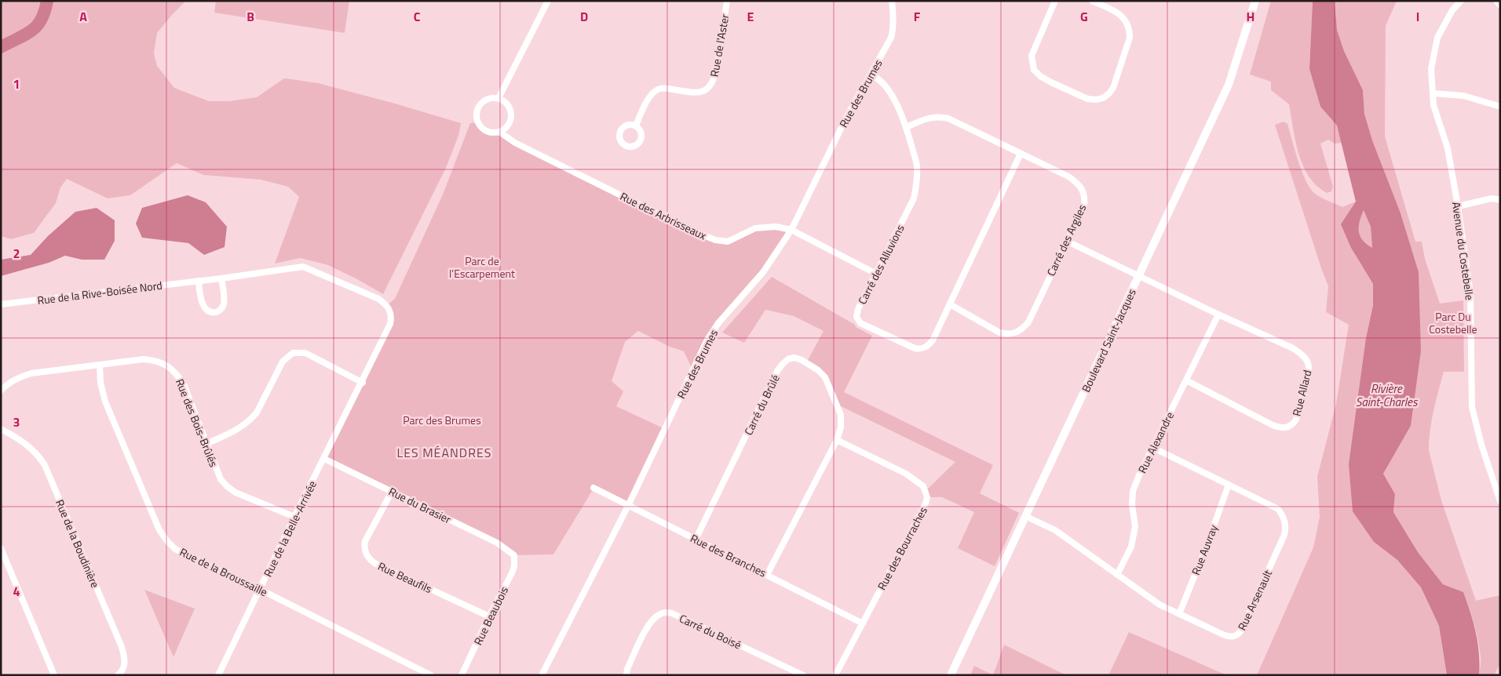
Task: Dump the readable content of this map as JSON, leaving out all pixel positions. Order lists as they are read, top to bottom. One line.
{"streets":{"street":["Rue de l'Aster","Rue des Brumes","Rue des Arbrisseaux","Carré des Argiles","Avenue du Costebelle","Carré des Alluvions","Rue de la Rive-Boisée Nord","Boulevard Saint-Jacques","Rue Allard","Carré du Brûlé","Rue des Bois-Brûlés","Rue Alexandre","Rue du Brasier","Rue de la Belle-Arrivée","Rue de la Boudinière","Rue des Bourraches","Rue Auvray","Rue des Branches","Rue de la Broussaille","Rue Beaufils","Rue Arsenault","Rue Beaubois","Carré du Boisé"]},"crossings":[["Rue des Brumes","Rue des Arbrisseaux"],["Rue des Brumes","Carré des Alluvions"],["Rue des Brumes","Rue des Branches"],["Rue des Arbrisseaux","Carré des Alluvions"],["Carré des Argiles","Carré des Alluvions"],["Carré des Argiles","Rue Allard"],["Rue de la Rive-Boisée Nord","Rue de la Belle-Arrivée"],["Boulevard Saint-Jacques","Rue Allard"],["Boulevard Saint-Jacques","Rue Arsenault"],["Rue Allard","Rue Alexandre"],["Carré du Brûlé","Rue des Bourraches"],["Carré du Brûlé","Rue des Branches"],["Rue des Bois-Brûlés","Rue de la Belle-Arrivée"],["Rue des Bois-Brûlés","Rue de la Broussaille"],["Rue Alexandre","Rue Arsenault"],["Rue du Brasier","Rue de la Belle-Arrivée"],["Rue du Brasier","Rue Beaufils"],["Rue du Brasier","Rue Beaubois"],["Rue de la Belle-Arrivée","Rue de la Broussaille"],["Rue des Bourraches","Rue des Branches"],["Rue Auvray","Rue Arsenault"],["Rue Beaufils","Rue Beaubois"]],"districts":["LES MÉANDRES"],"water":["Rivière Saint-Charles"],"parks":["Parc de l'Escarpement","Parc Du Costebelle","Parc des Brumes"],"grid":{"columns":["A","B","C","D","E","F","G","H","I"],"rows":["1","2","3","4"]}}
